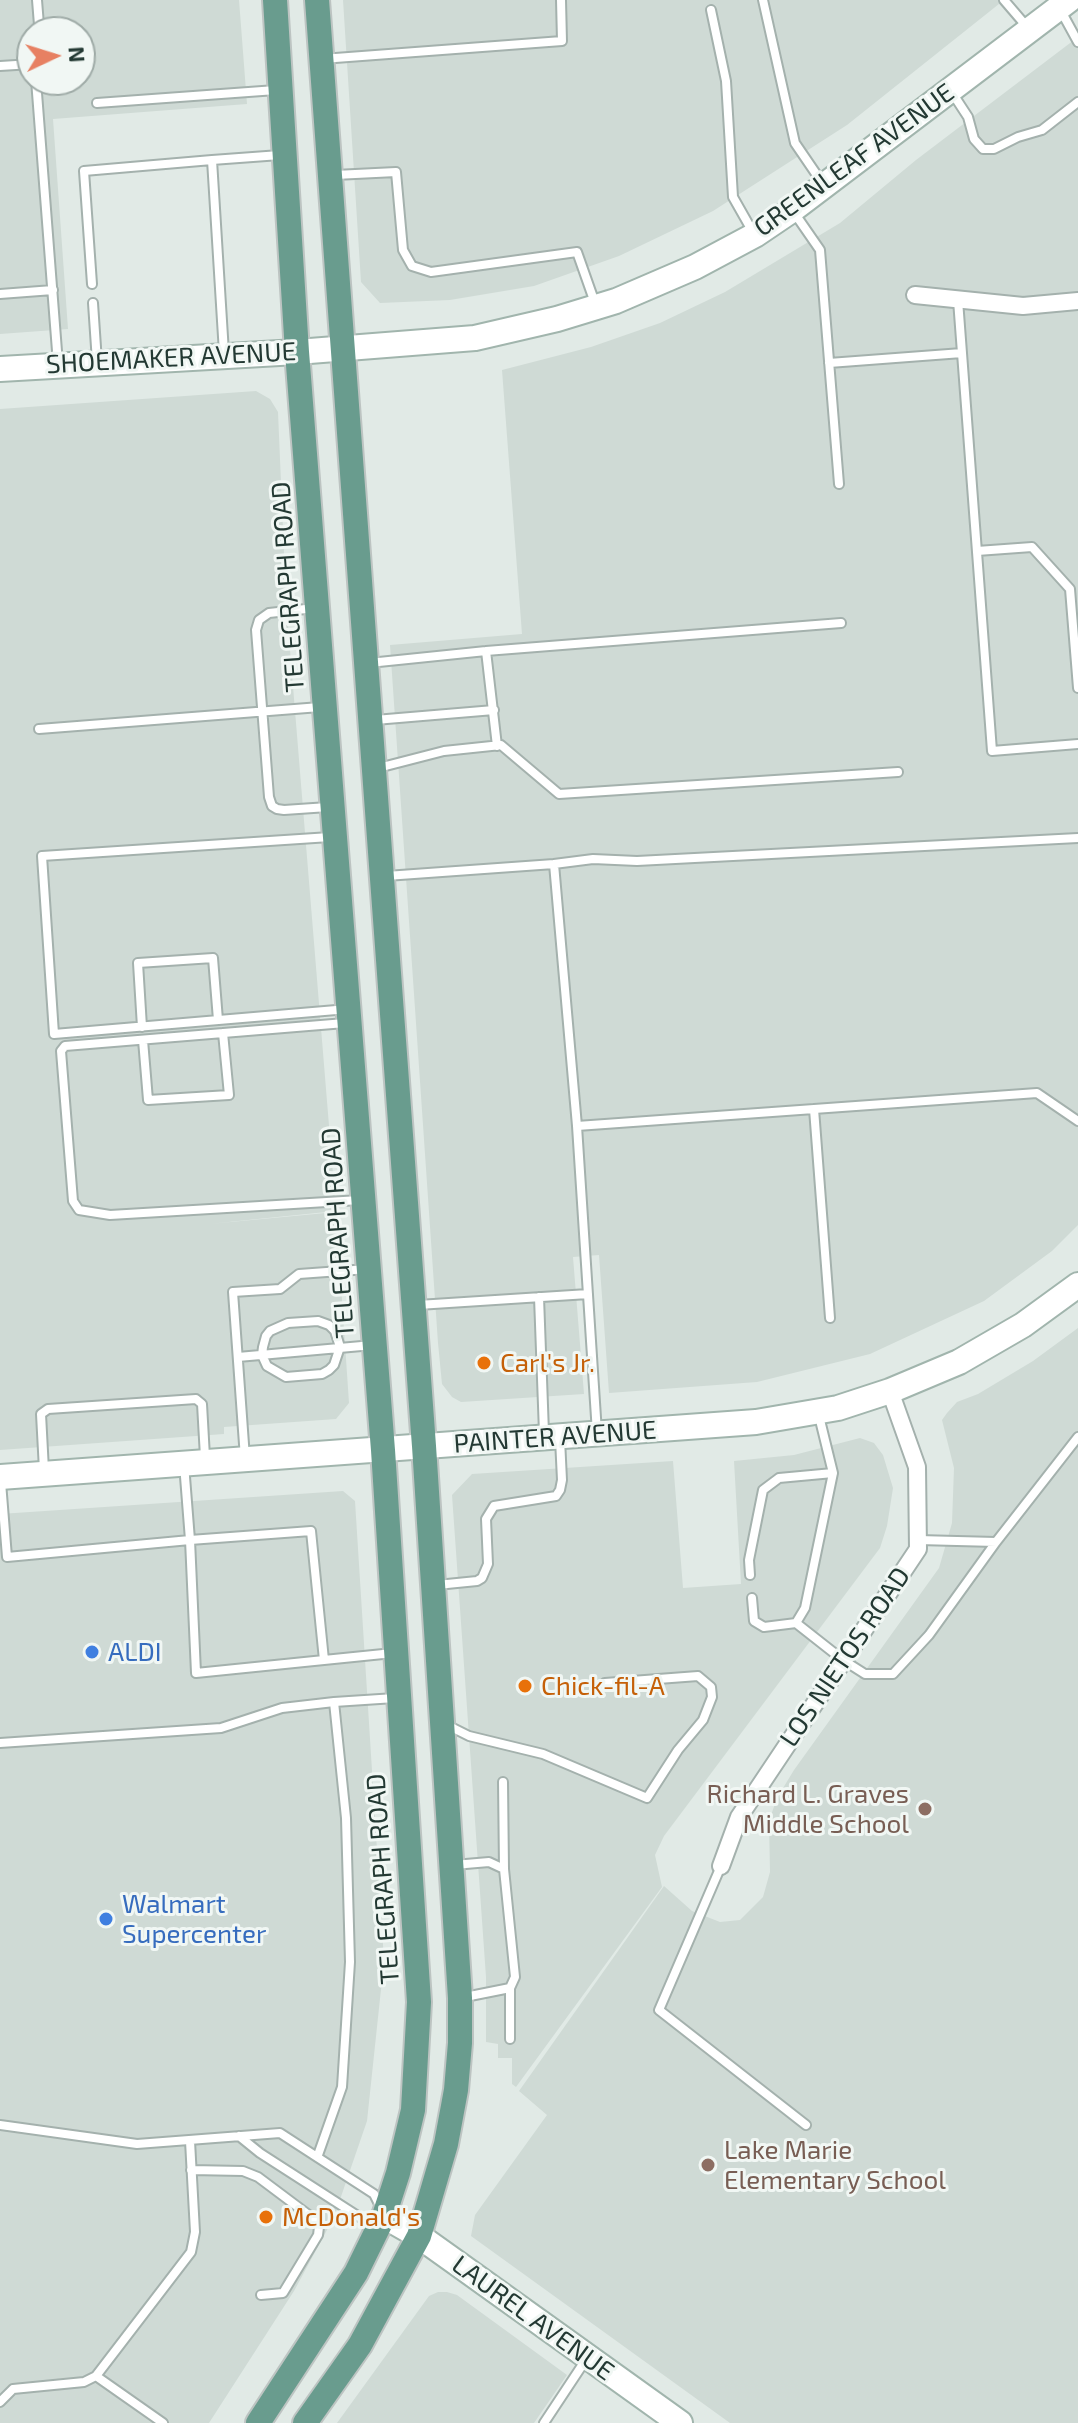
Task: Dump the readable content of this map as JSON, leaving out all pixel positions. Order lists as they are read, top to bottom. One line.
{"streets":{"main road":["GREENLEAF AVENUE","SHOEMAKER AVENUE","TELEGRAPH ROAD","PAINTER AVENUE","LAUREL AVENUE"],"street":["LOS NIETOS ROAD"]},"crossings":[["GREENLEAF AVENUE","SHOEMAKER AVENUE"],["SHOEMAKER AVENUE","TELEGRAPH ROAD"],["TELEGRAPH ROAD","PAINTER AVENUE"],["TELEGRAPH ROAD","LAUREL AVENUE"],["PAINTER AVENUE","LOS NIETOS ROAD"]],"places":["Carl's Jr.","ALDI","Chick-fil-A","Richard L. Graves Middle School","Walmart Supercenter","Lake Marie Elementary School","McDonald's"],"north":"right"}
